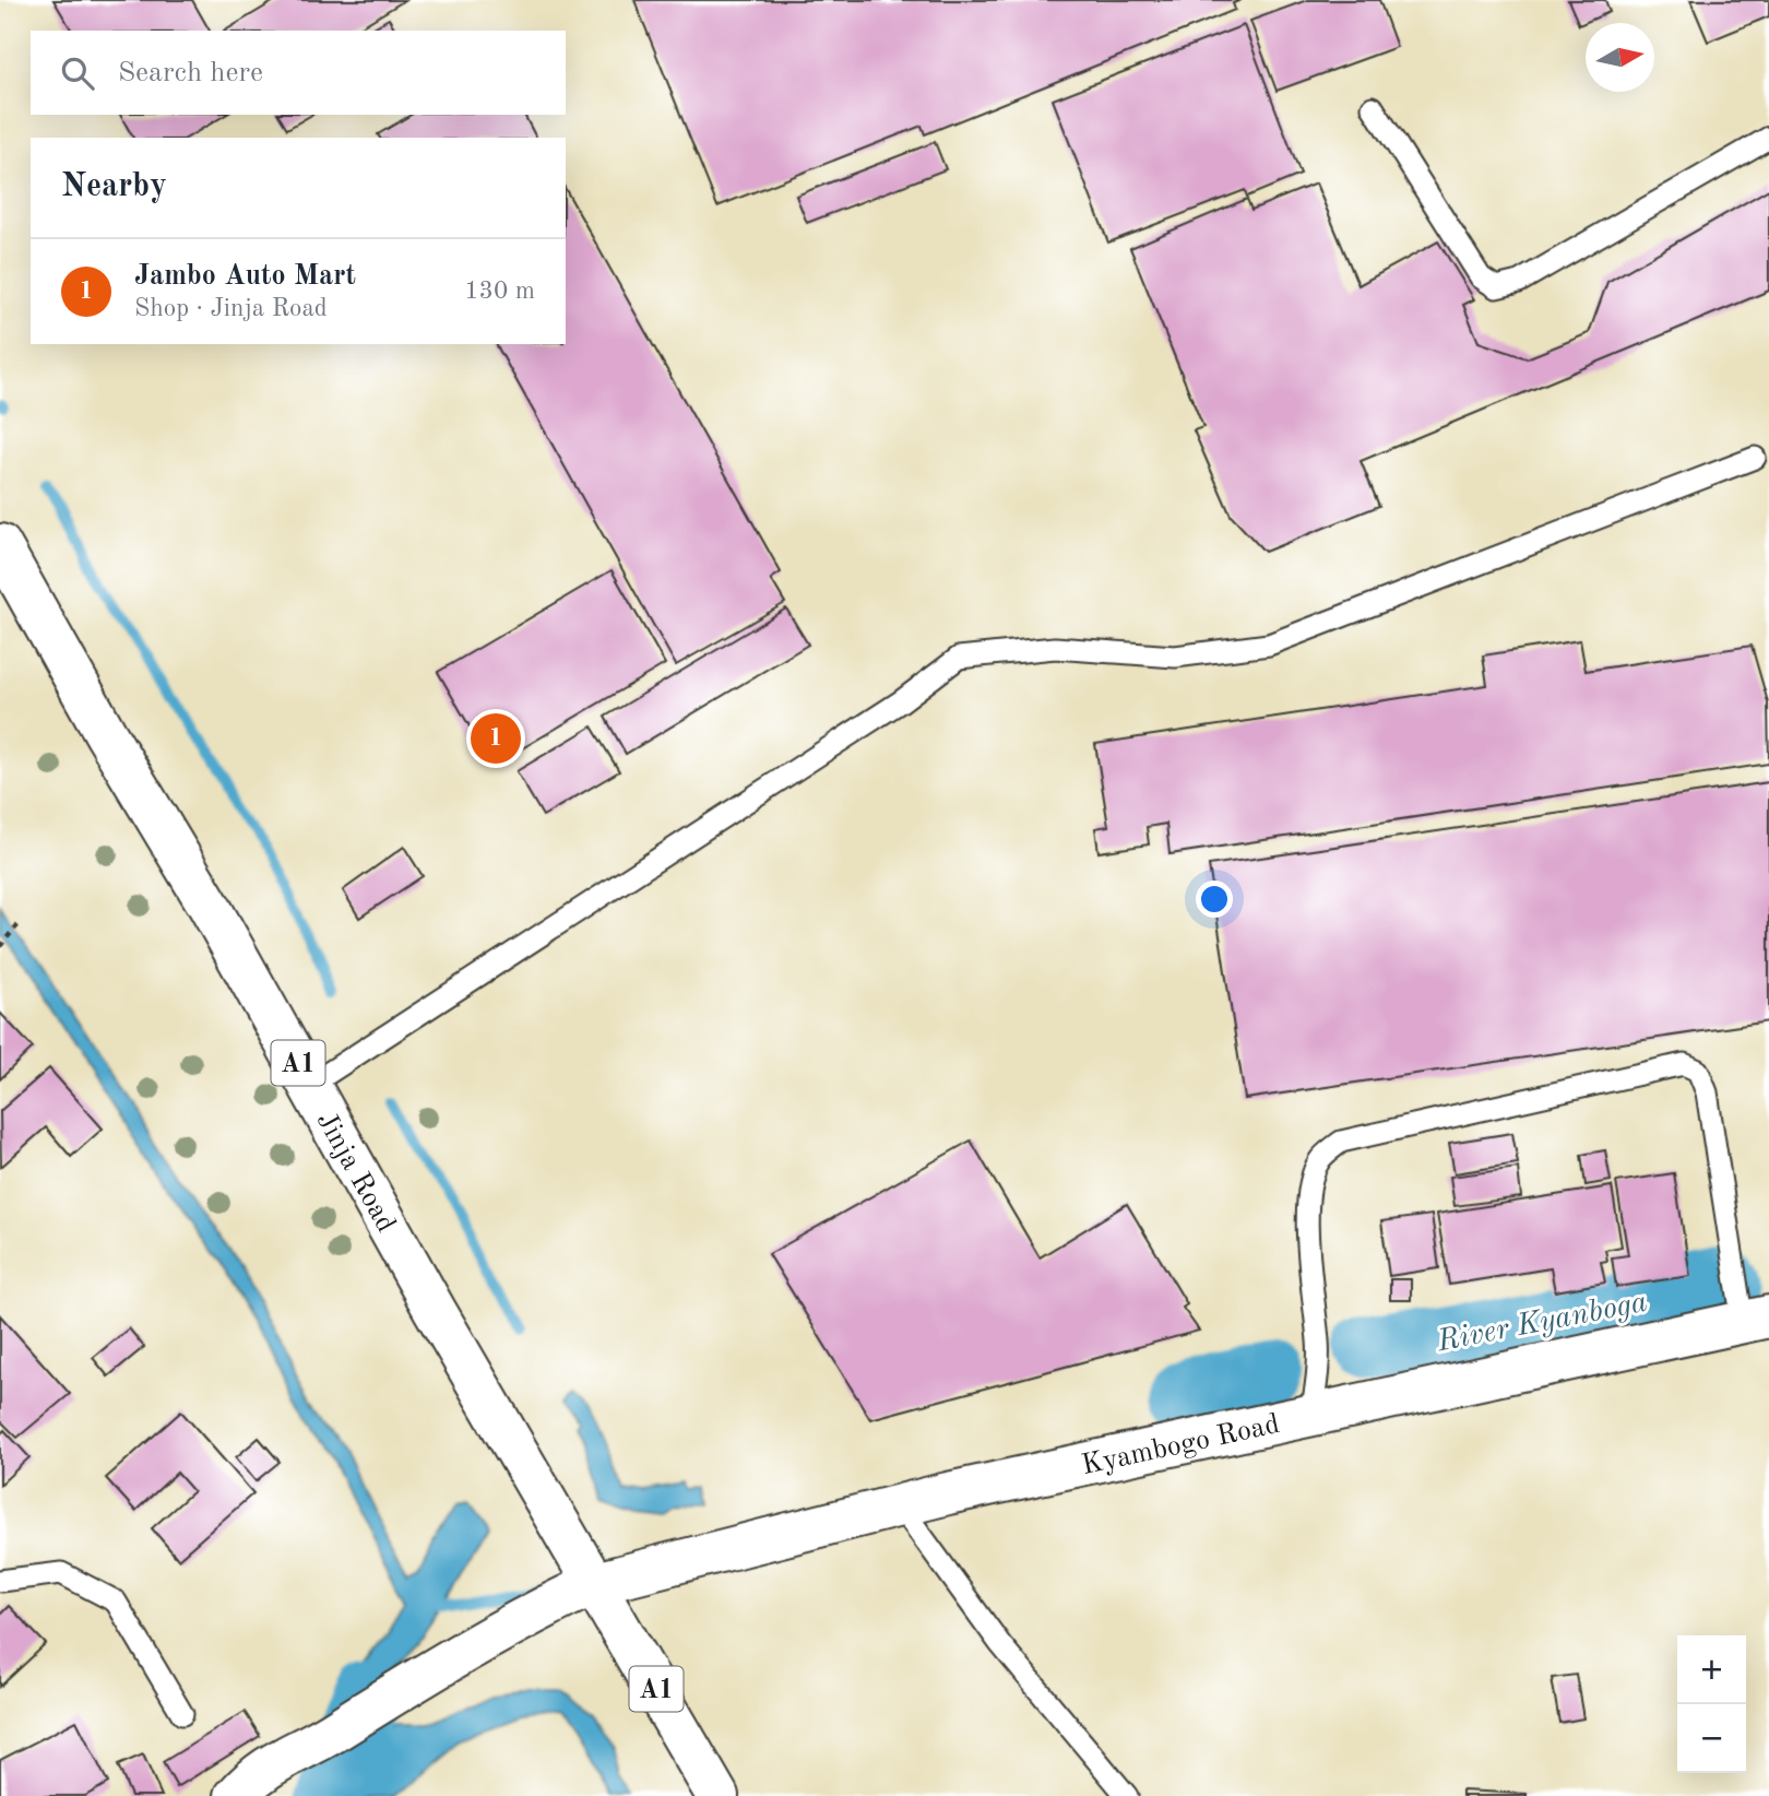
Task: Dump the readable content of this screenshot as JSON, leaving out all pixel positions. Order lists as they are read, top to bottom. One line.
{"streets":{"main road":["A1","Jinja Road","Kyambogo Road"]},"crossings":[["Jinja Road","Kyambogo Road"]],"water":["River Kyanboga"],"north":"right","page":{"search":"Search here","heading":"Nearby","list":[{"mark":"1","name":"Jambo Auto Mart","note":"Shop · Jinja Road","value":"130 m"}],"pins":"1","map_buttons":["+","−"]}}
